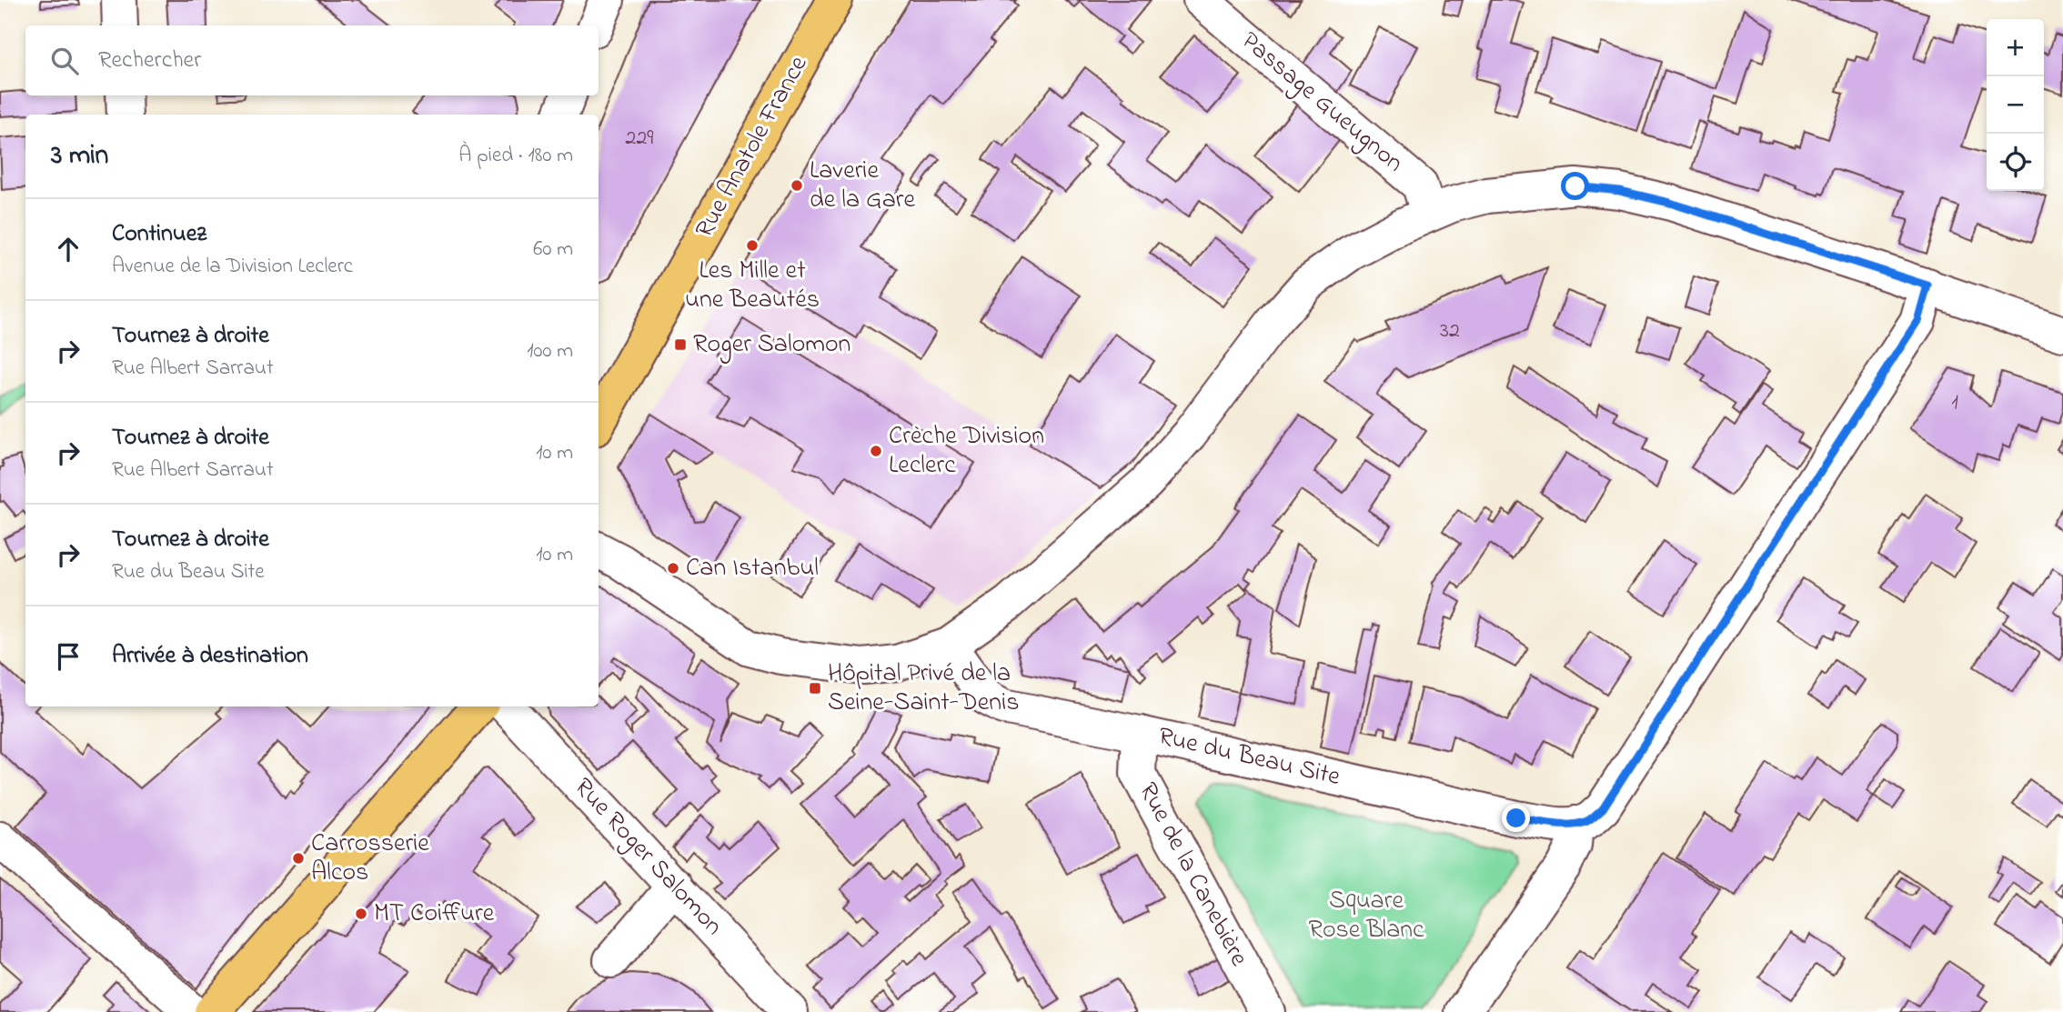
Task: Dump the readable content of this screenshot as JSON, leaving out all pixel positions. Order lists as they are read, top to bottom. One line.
{"streets":{"main road":["Rue Anatole France"],"street":["Passage Gueugnon","Rue du Beau Site","Rue Roger Salomon","Rue de la Canebière"]},"crossings":[["Rue du Beau Site","Rue de la Canebière"]],"parks":["Square Rose Blanc"],"places":{"other":["Laverie de la Gare","Les Mille et une Beautés","Crèche Division Leclerc","Can Istanbul","Carrosserie Alcos","MT Coiffure"],"transit":["Roger Salomon","Hôpital Privé de la Seine-Saint-Denis"]},"house_numbers":["229","32","1"],"page":{"map_buttons":["+","−"],"search":"Rechercher","heading":["3 min","À pied · 180 m"],"list":[["Continuez","Avenue de la Division Leclerc","60 m"],["Tournez à droite","Rue Albert Sarraut","100 m"],["Tournez à droite","Rue Albert Sarraut","10 m"],["Tournez à droite","Rue du Beau Site","10 m"],"Arrivée à destination"]}}
